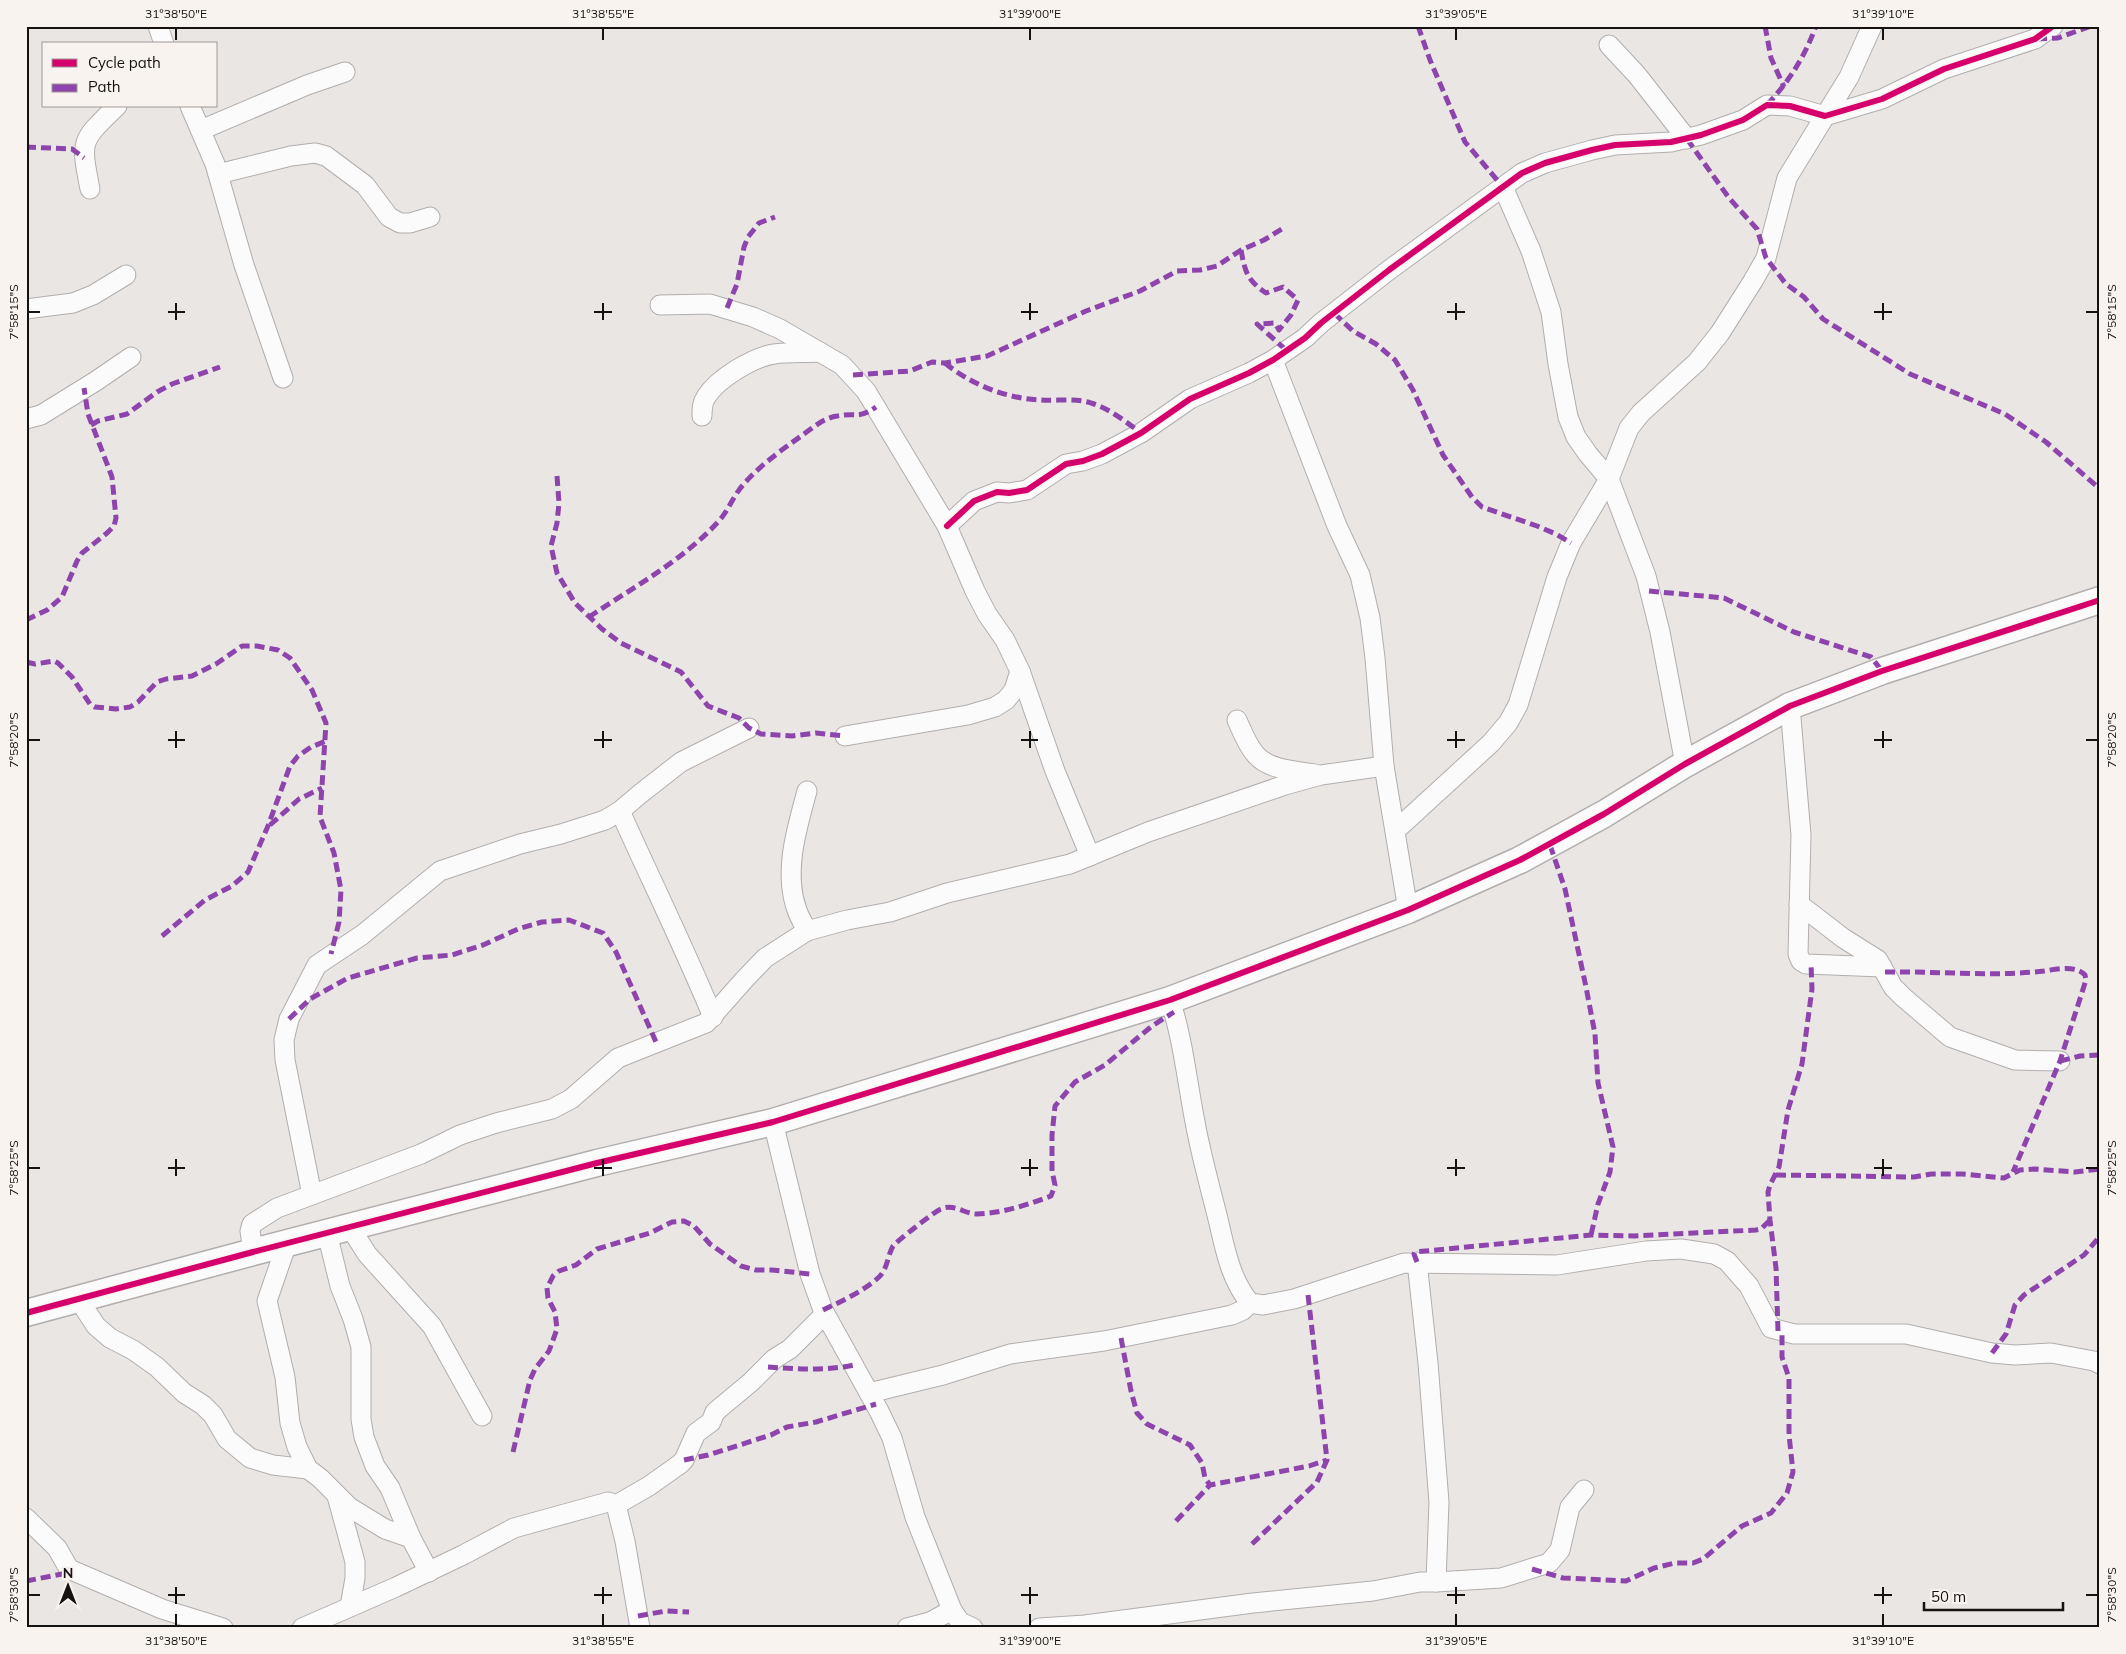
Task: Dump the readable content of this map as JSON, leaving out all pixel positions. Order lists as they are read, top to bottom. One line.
{"legend":["Cycle path","Path"],"scale_bar":"50 m","north":"top","coordinates":["31°38'50\"E","31°38'55\"E","31°39'00\"E","31°39'05\"E","31°39'10\"E","7°58'15\"S","7°58'20\"S","7°58'25\"S","7°58'30\"S"]}
